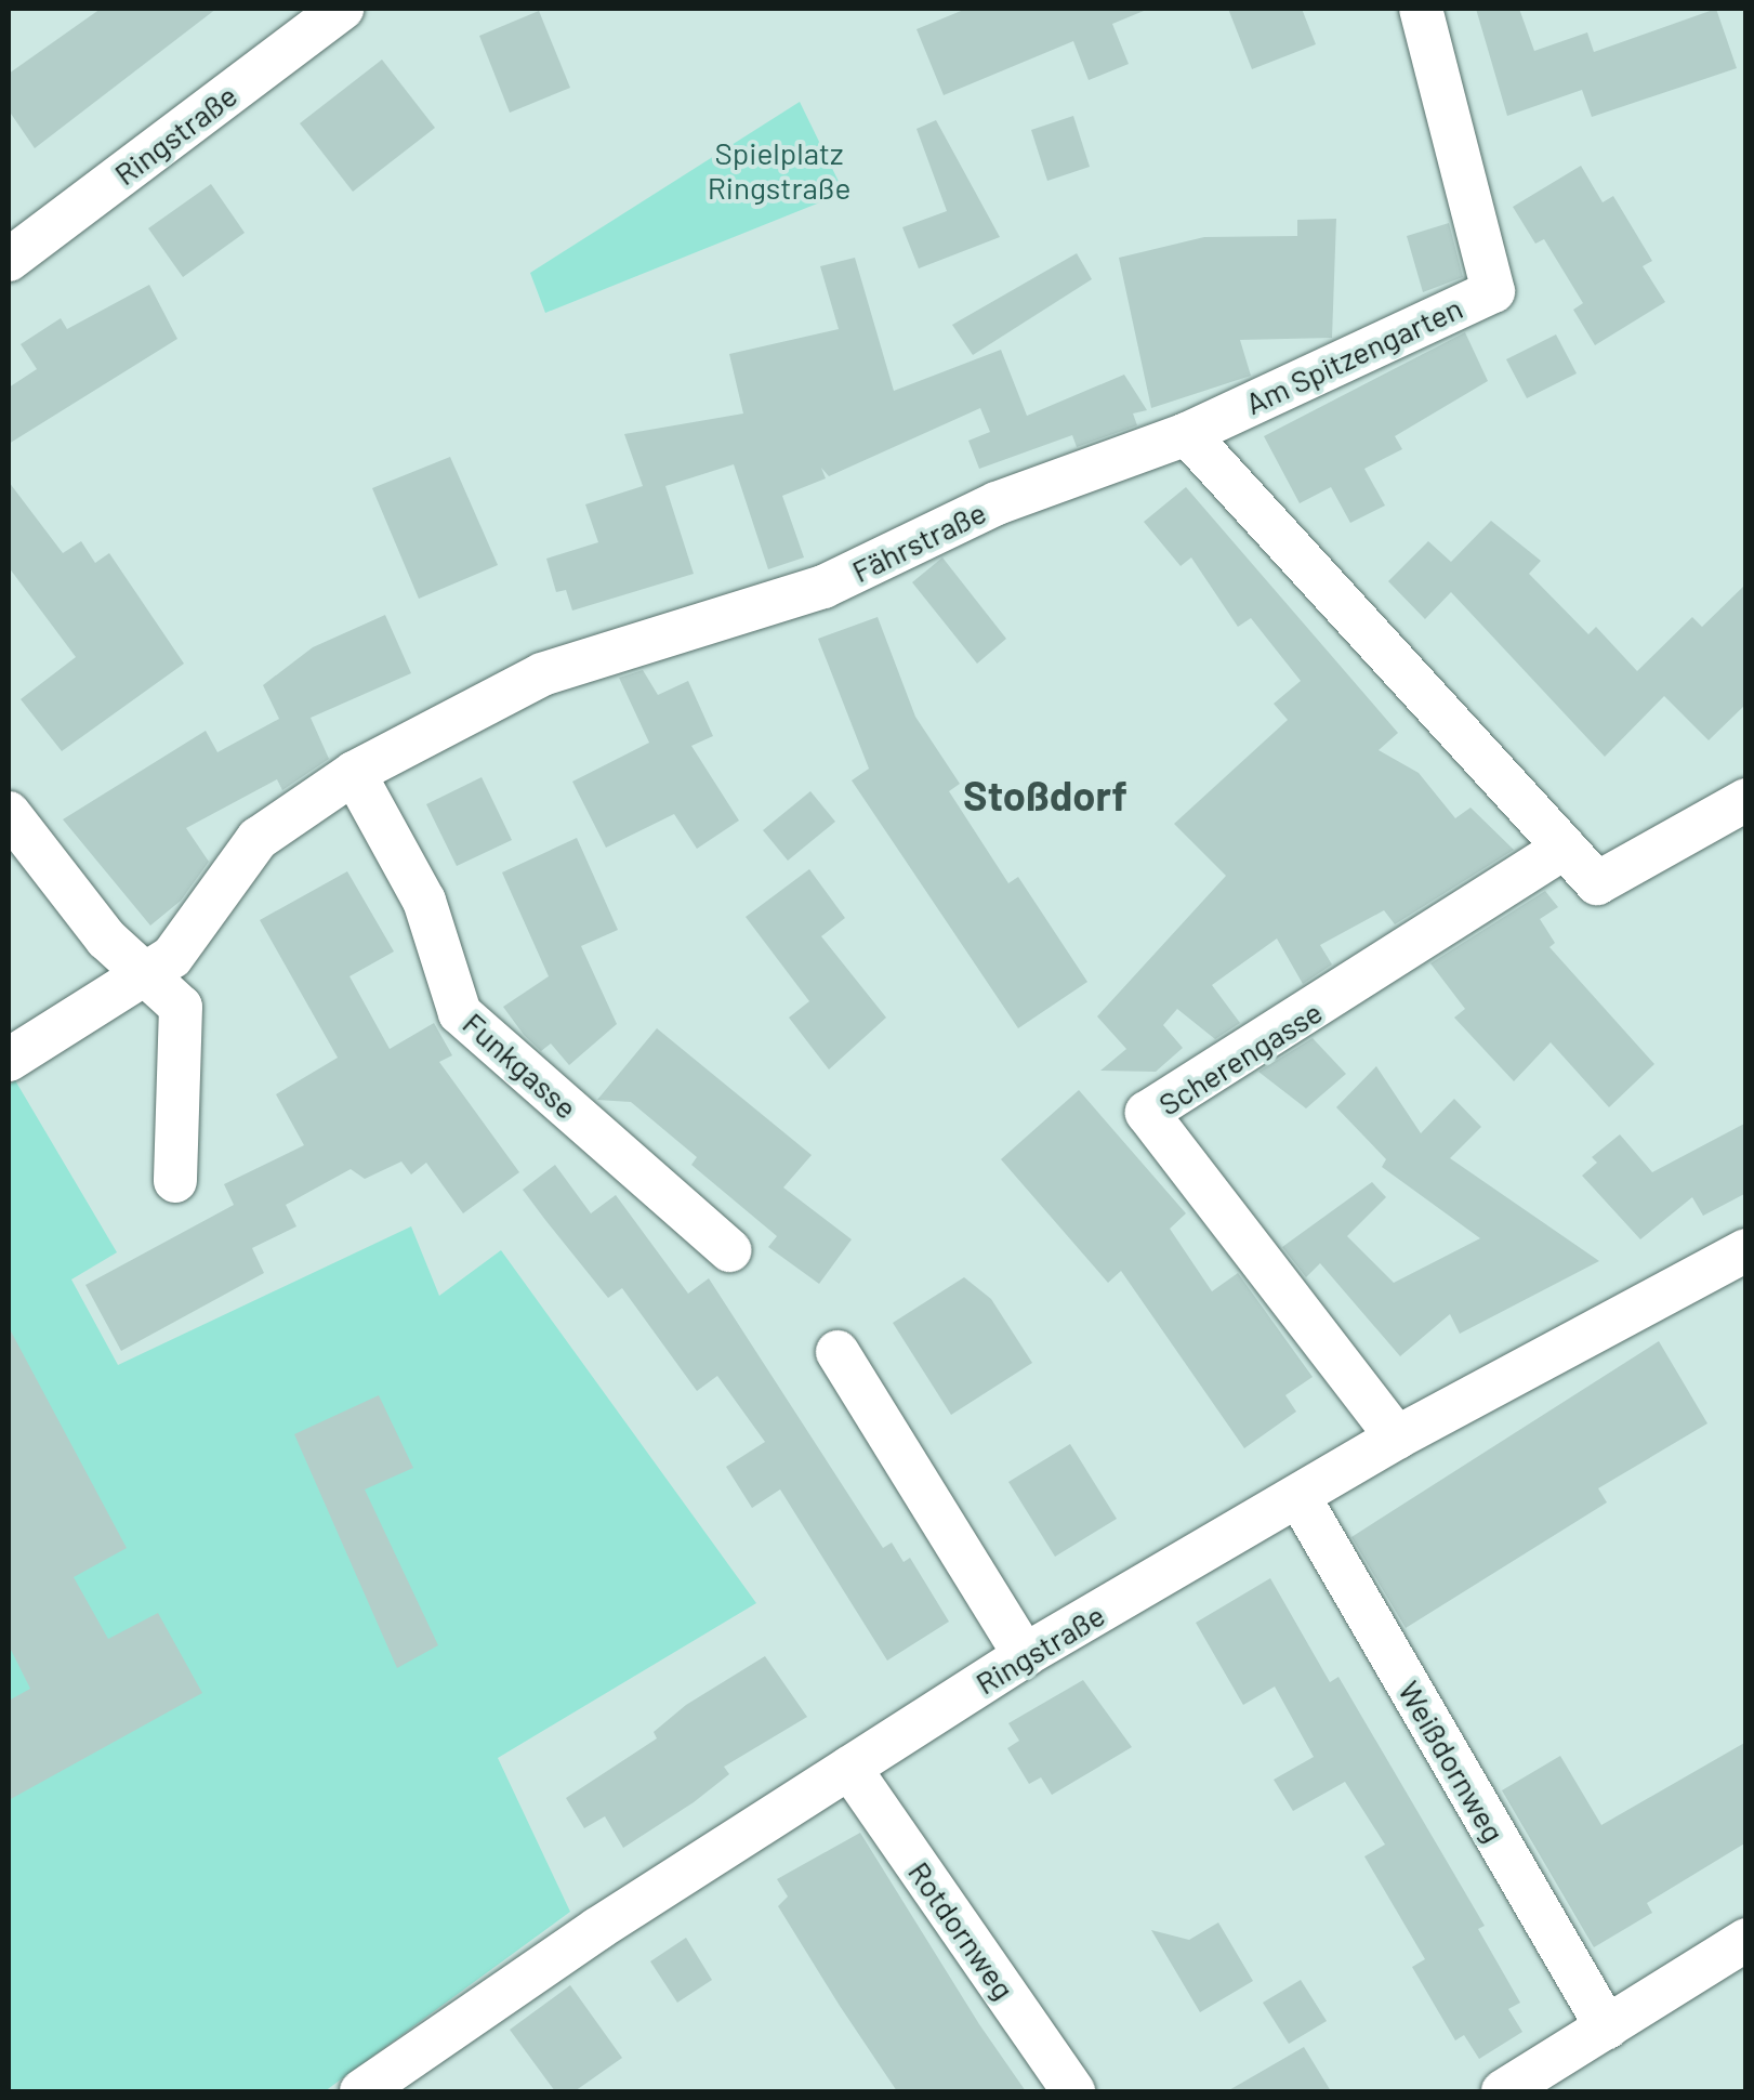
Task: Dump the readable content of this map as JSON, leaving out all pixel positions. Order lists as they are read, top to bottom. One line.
{"streets":{"street":["Ringstraße","Am Spitzengarten","Fährstraße","Scherengasse","Funkgasse","Weißdornweg","Rotdornweg"]},"crossings":[["Ringstraße","Scherengasse"],["Ringstraße","Weißdornweg"],["Ringstraße","Rotdornweg"],["Am Spitzengarten","Fährstraße"],["Fährstraße","Funkgasse"]],"districts":["Stoßdorf"],"parks":["Spielplatz Ringstraße"]}
